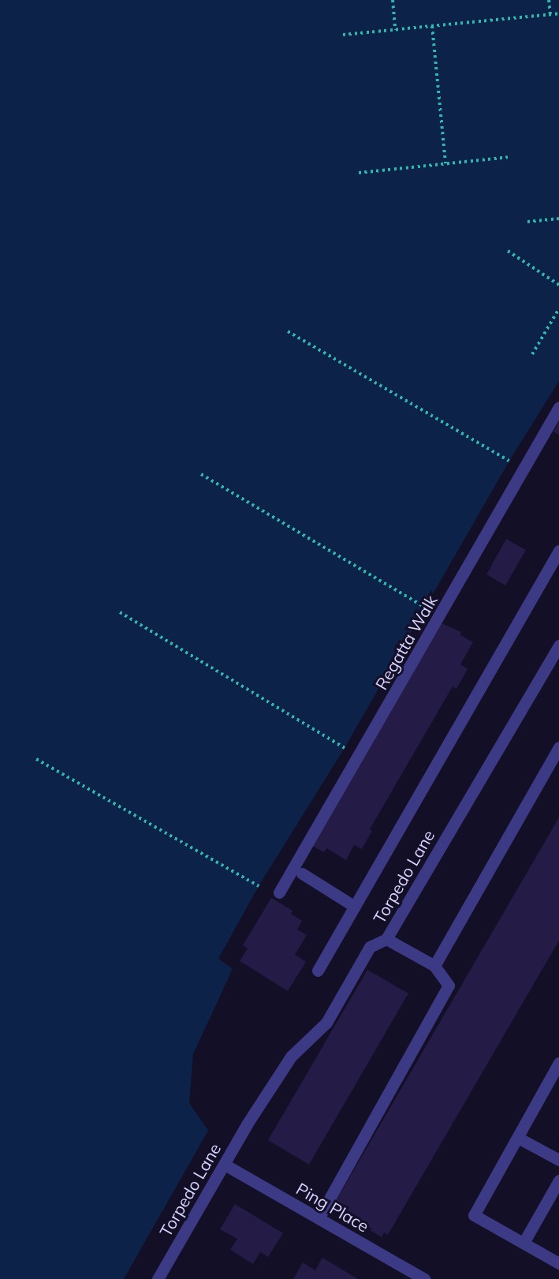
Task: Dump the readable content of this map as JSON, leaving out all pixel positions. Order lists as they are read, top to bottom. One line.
{"streets":{"street":["Regatta Walk","Torpedo Lane","Ping Place"]},"crossings":[["Torpedo Lane","Ping Place"]]}
